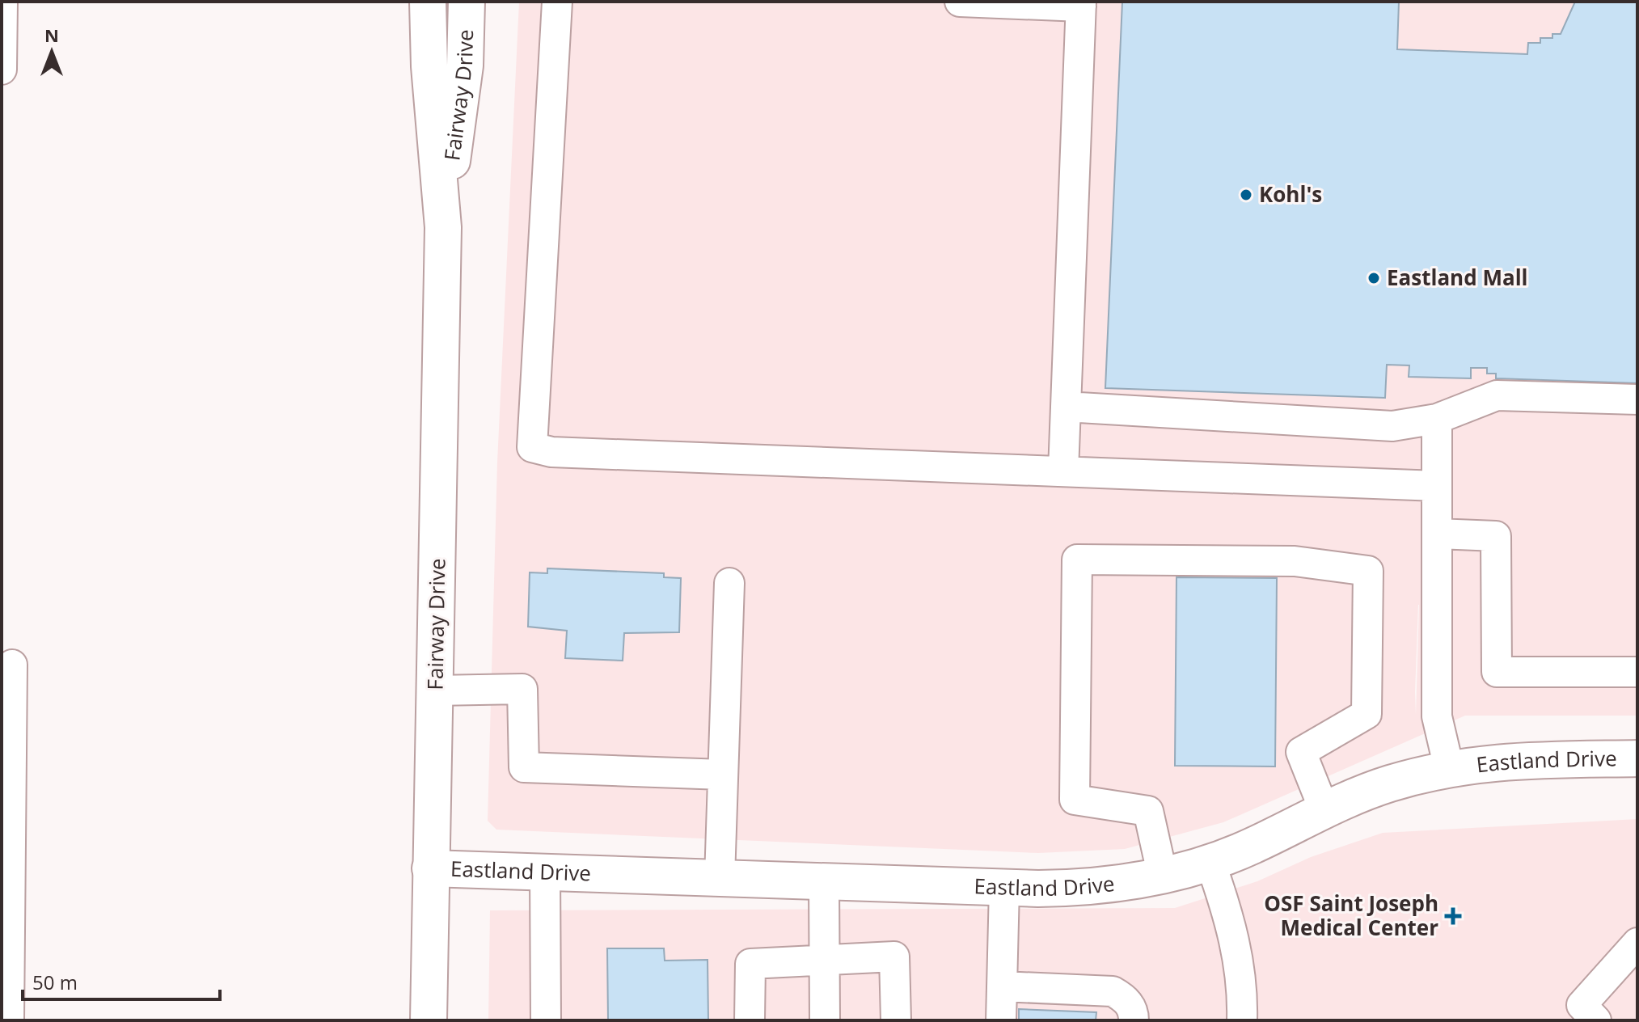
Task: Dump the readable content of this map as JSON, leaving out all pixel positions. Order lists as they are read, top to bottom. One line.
{"streets":{"main road":["Fairway Drive","Eastland Drive"]},"crossings":[["Fairway Drive","Eastland Drive"]],"places":{"other":["Kohl's","Eastland Mall"],"health":["OSF Saint Joseph Medical Center"]},"scale_bar":"50 m","north":"top"}
